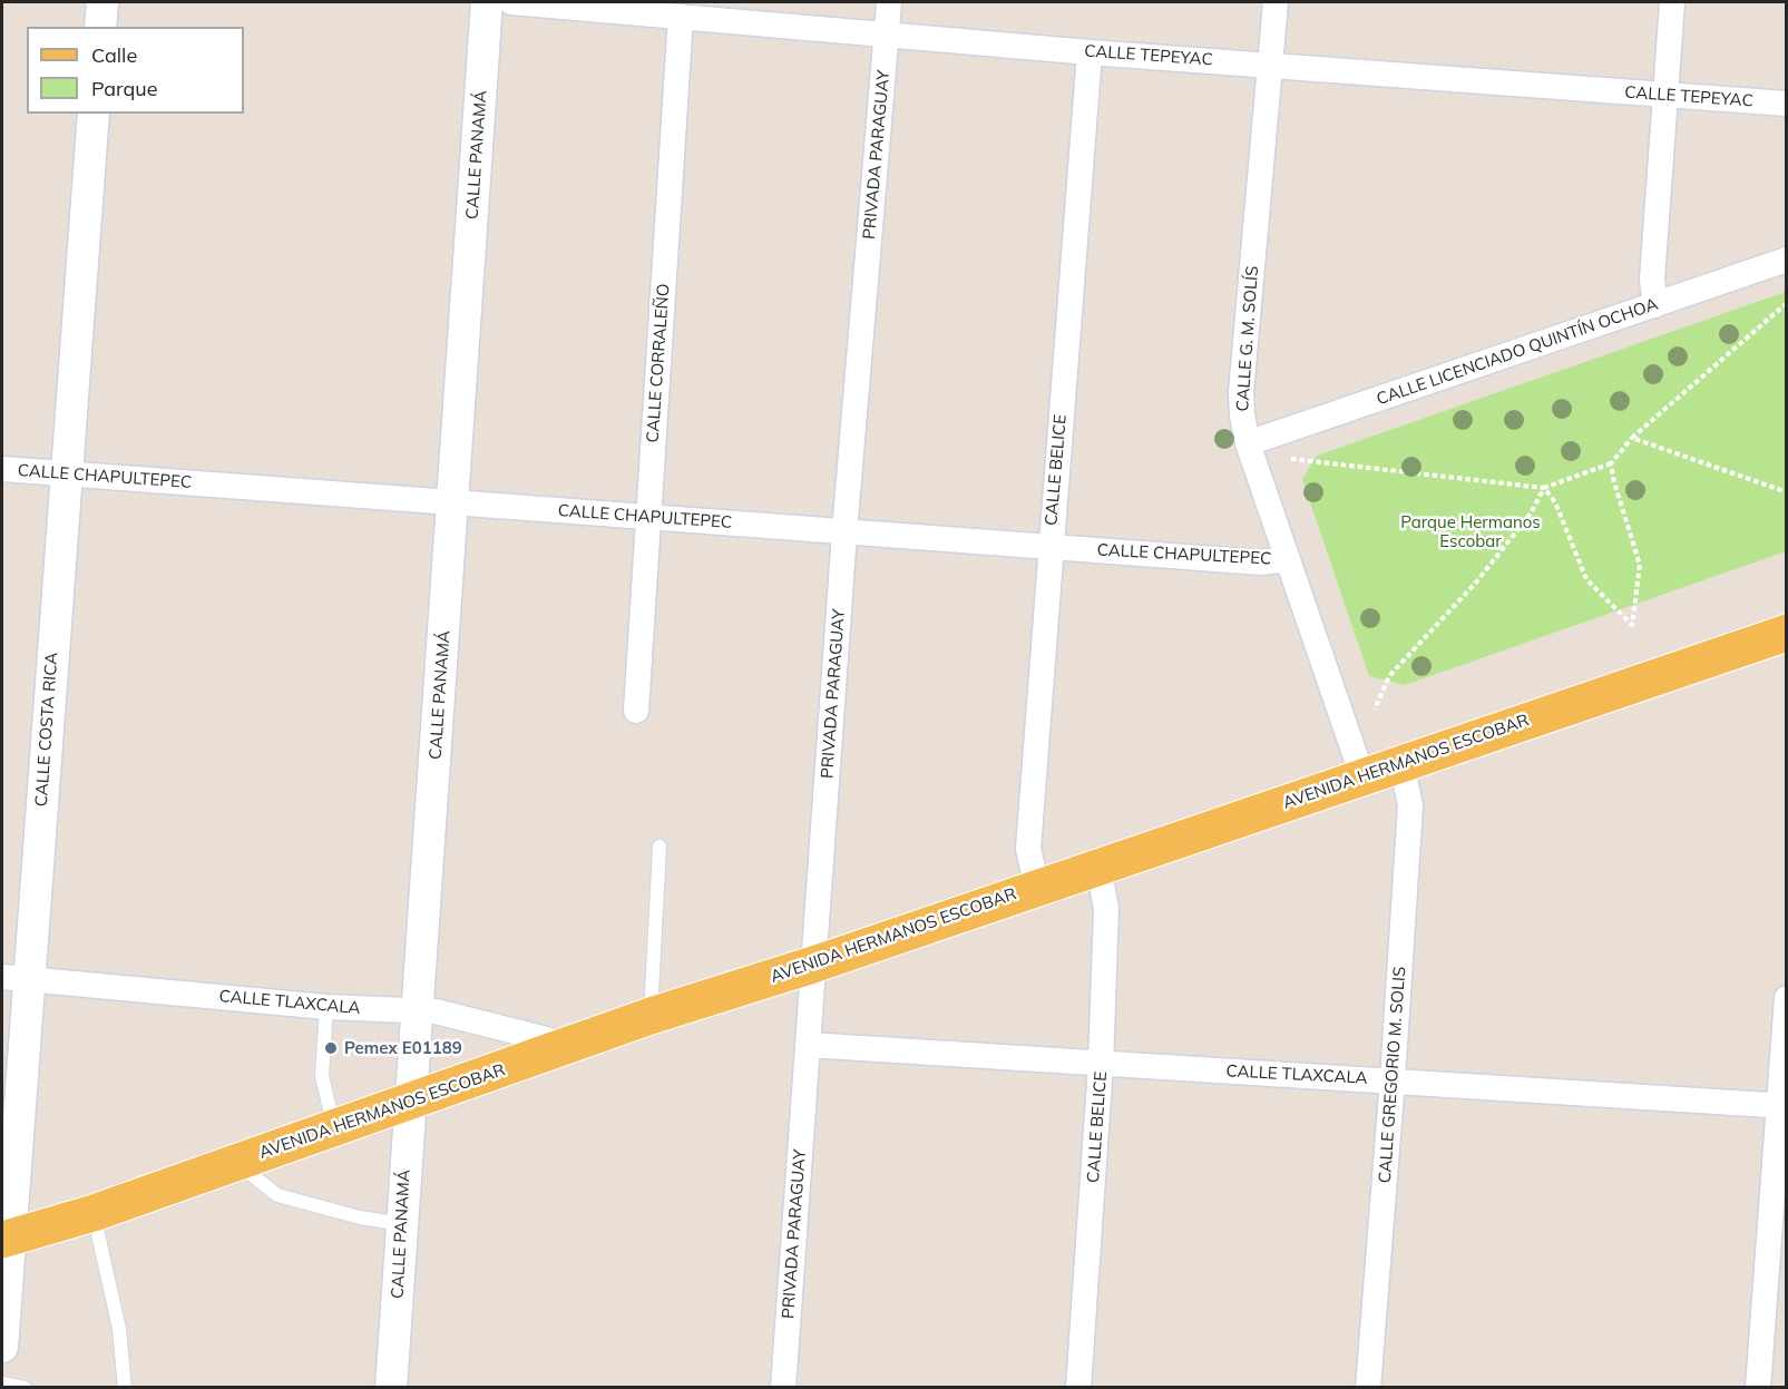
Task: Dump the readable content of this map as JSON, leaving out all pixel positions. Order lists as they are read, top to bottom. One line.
{"streets":{"main road":["AVENIDA HERMANOS ESCOBAR"],"street":["CALLE TEPEYAC","CALLE PANAMÁ","PRIVADA PARAGUAY","CALLE G. M. SOLÍS","CALLE LICENCIADO QUINTÍN OCHOA","CALLE CORRALEÑO","CALLE BELICE","CALLE CHAPULTEPEC","CALLE COSTA RICA","CALLE TLAXCALA","CALLE GREGORIO M. SOLIS"]},"crossings":[["CALLE TEPEYAC","PRIVADA PARAGUAY"],["CALLE TEPEYAC","CALLE G. M. SOLÍS"],["CALLE TEPEYAC","CALLE CORRALEÑO"],["CALLE TEPEYAC","CALLE BELICE"],["CALLE PANAMÁ","CALLE CHAPULTEPEC"],["CALLE PANAMÁ","AVENIDA HERMANOS ESCOBAR"],["CALLE PANAMÁ","CALLE TLAXCALA"],["PRIVADA PARAGUAY","CALLE CHAPULTEPEC"],["PRIVADA PARAGUAY","AVENIDA HERMANOS ESCOBAR"],["PRIVADA PARAGUAY","CALLE TLAXCALA"],["CALLE G. M. SOLÍS","CALLE LICENCIADO QUINTÍN OCHOA"],["CALLE G. M. SOLÍS","CALLE CHAPULTEPEC"],["CALLE G. M. SOLÍS","AVENIDA HERMANOS ESCOBAR"],["CALLE CORRALEÑO","CALLE CHAPULTEPEC"],["CALLE BELICE","CALLE CHAPULTEPEC"],["CALLE BELICE","AVENIDA HERMANOS ESCOBAR"],["CALLE BELICE","CALLE TLAXCALA"],["CALLE CHAPULTEPEC","CALLE COSTA RICA"],["CALLE COSTA RICA","AVENIDA HERMANOS ESCOBAR"],["CALLE COSTA RICA","CALLE TLAXCALA"],["AVENIDA HERMANOS ESCOBAR","CALLE TLAXCALA"],["AVENIDA HERMANOS ESCOBAR","CALLE GREGORIO M. SOLIS"],["CALLE TLAXCALA","CALLE GREGORIO M. SOLIS"]],"parks":["Parque Hermanos Escobar"],"places":["Pemex E01189"],"legend":["Calle","Parque"]}
